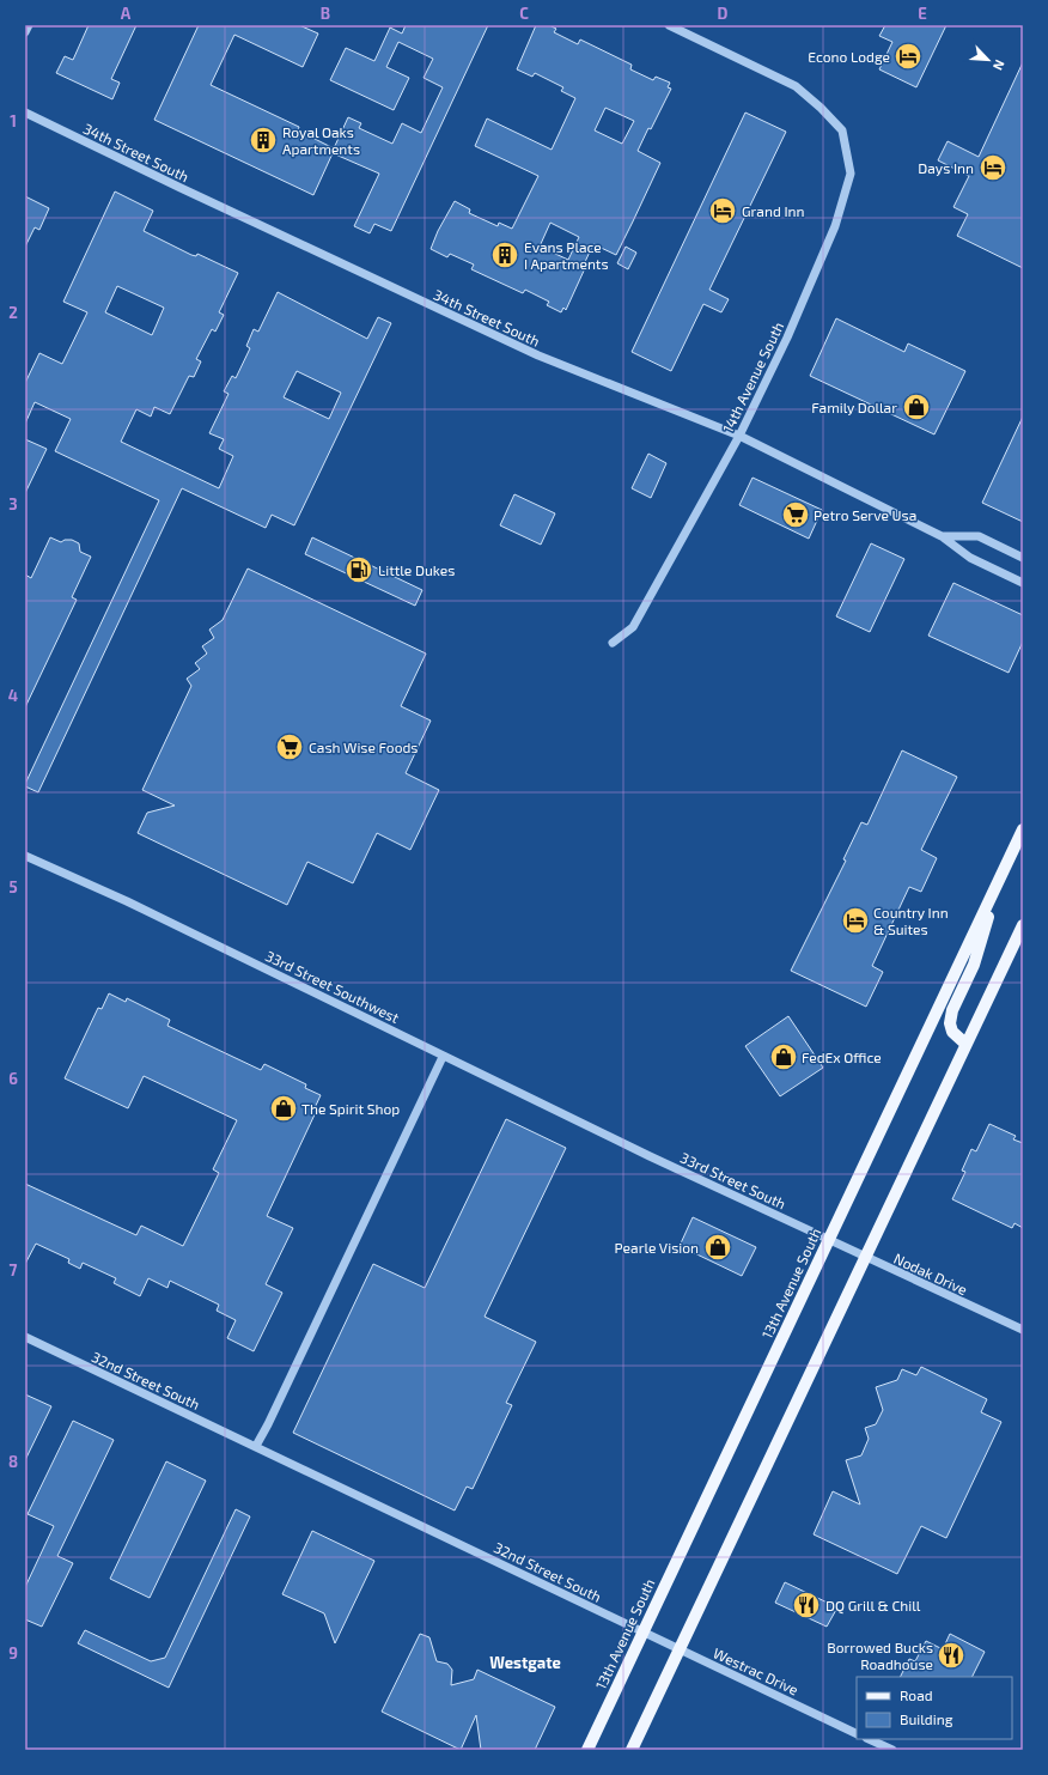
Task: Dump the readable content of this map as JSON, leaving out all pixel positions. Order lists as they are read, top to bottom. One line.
{"streets":{"main road":["13th Avenue South"],"street":["34th Street South","14th Avenue South","33rd Street Southwest","33rd Street South","Nodak Drive","32nd Street South","Westrac Drive"]},"crossings":[["34th Street South","14th Avenue South"],["33rd Street Southwest","33rd Street South"],["33rd Street South","Nodak Drive"],["33rd Street South","13th Avenue South"],["Nodak Drive","13th Avenue South"],["13th Avenue South","32nd Street South"],["13th Avenue South","Westrac Drive"],["32nd Street South","Westrac Drive"]],"districts":["Westgate"],"places":{"hotel":["Econo Lodge","Days Inn","Grand Inn","Country Inn & Suites"],"building":["Royal Oaks Apartments","Evans Place I Apartments"],"shop":["Family Dollar","FedEx Office","The Spirit Shop","Pearle Vision"],"supermarket":["Petro Serve Usa","Cash Wise Foods"],"fuel station":["Little Dukes"],"restaurant":["DQ Grill & Chill","Borrowed Bucks Roadhouse"]},"legend":["Road","Building"],"north":"bottom right","grid":{"columns":["A","B","C","D","E"],"rows":["1","2","3","4","5","6","7","8","9"]}}
